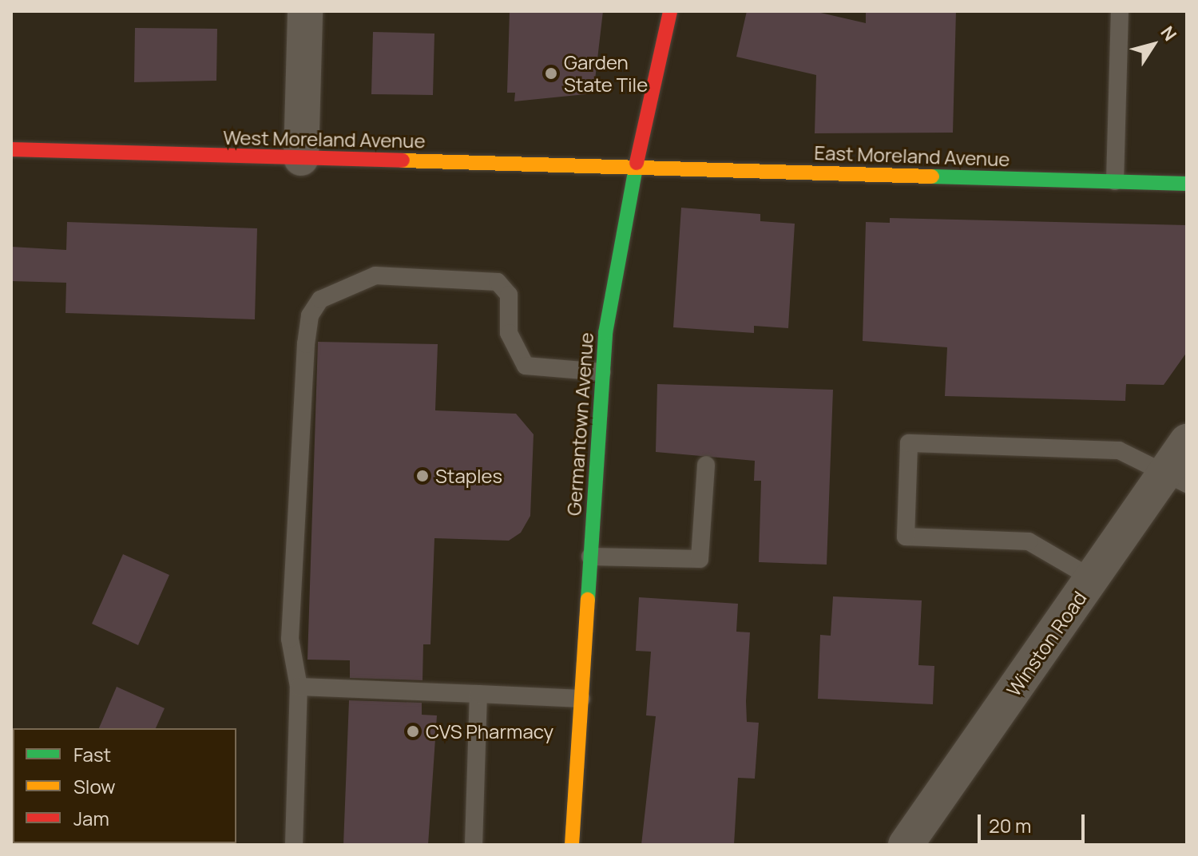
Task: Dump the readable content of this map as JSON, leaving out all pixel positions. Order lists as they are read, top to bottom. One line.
{"streets":{"street":["West Moreland Avenue","East Moreland Avenue","Germantown Avenue","Winston Road"]},"crossings":[["West Moreland Avenue","East Moreland Avenue"],["West Moreland Avenue","Germantown Avenue"],["East Moreland Avenue","Germantown Avenue"]],"places":["Garden State Tile","Staples","CVS Pharmacy"],"legend":["Fast","Slow","Jam"],"scale_bar":"20 m","north":"top right"}
